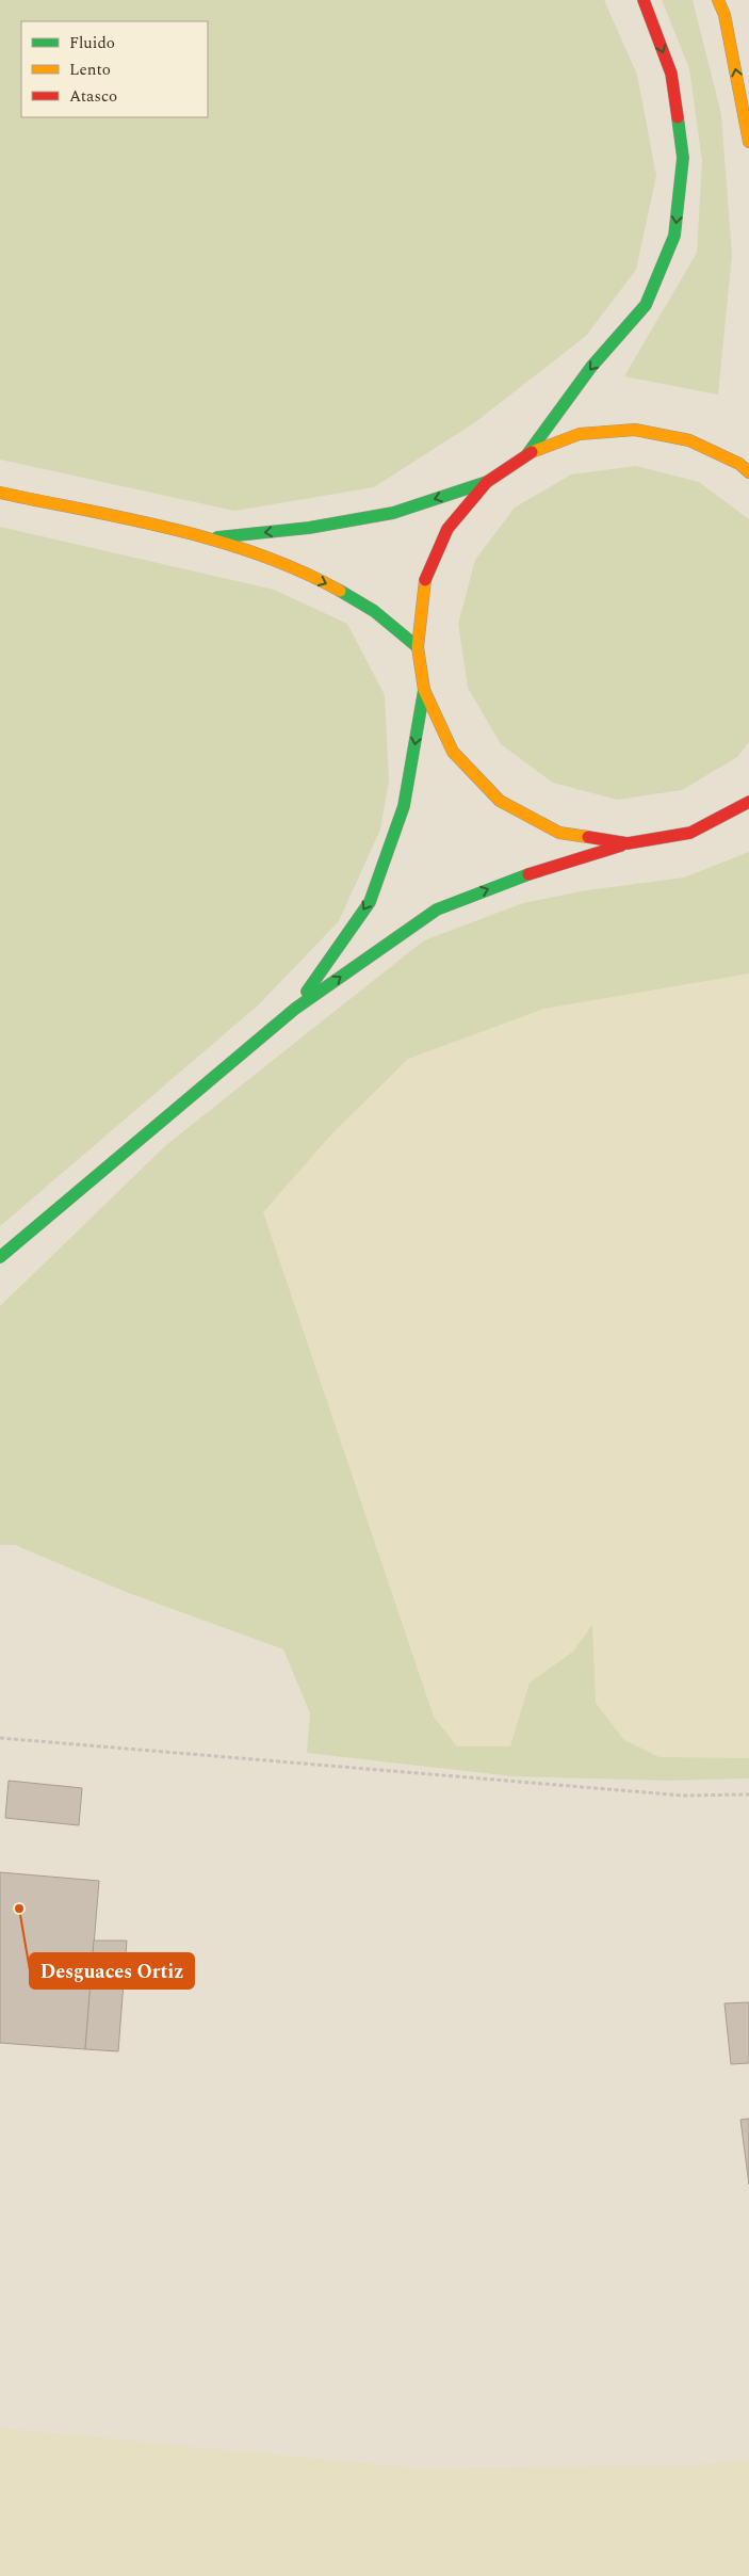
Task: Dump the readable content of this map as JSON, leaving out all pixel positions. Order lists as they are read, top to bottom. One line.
{"places":["Desguaces Ortiz"],"legend":["Fluido","Lento","Atasco"]}
